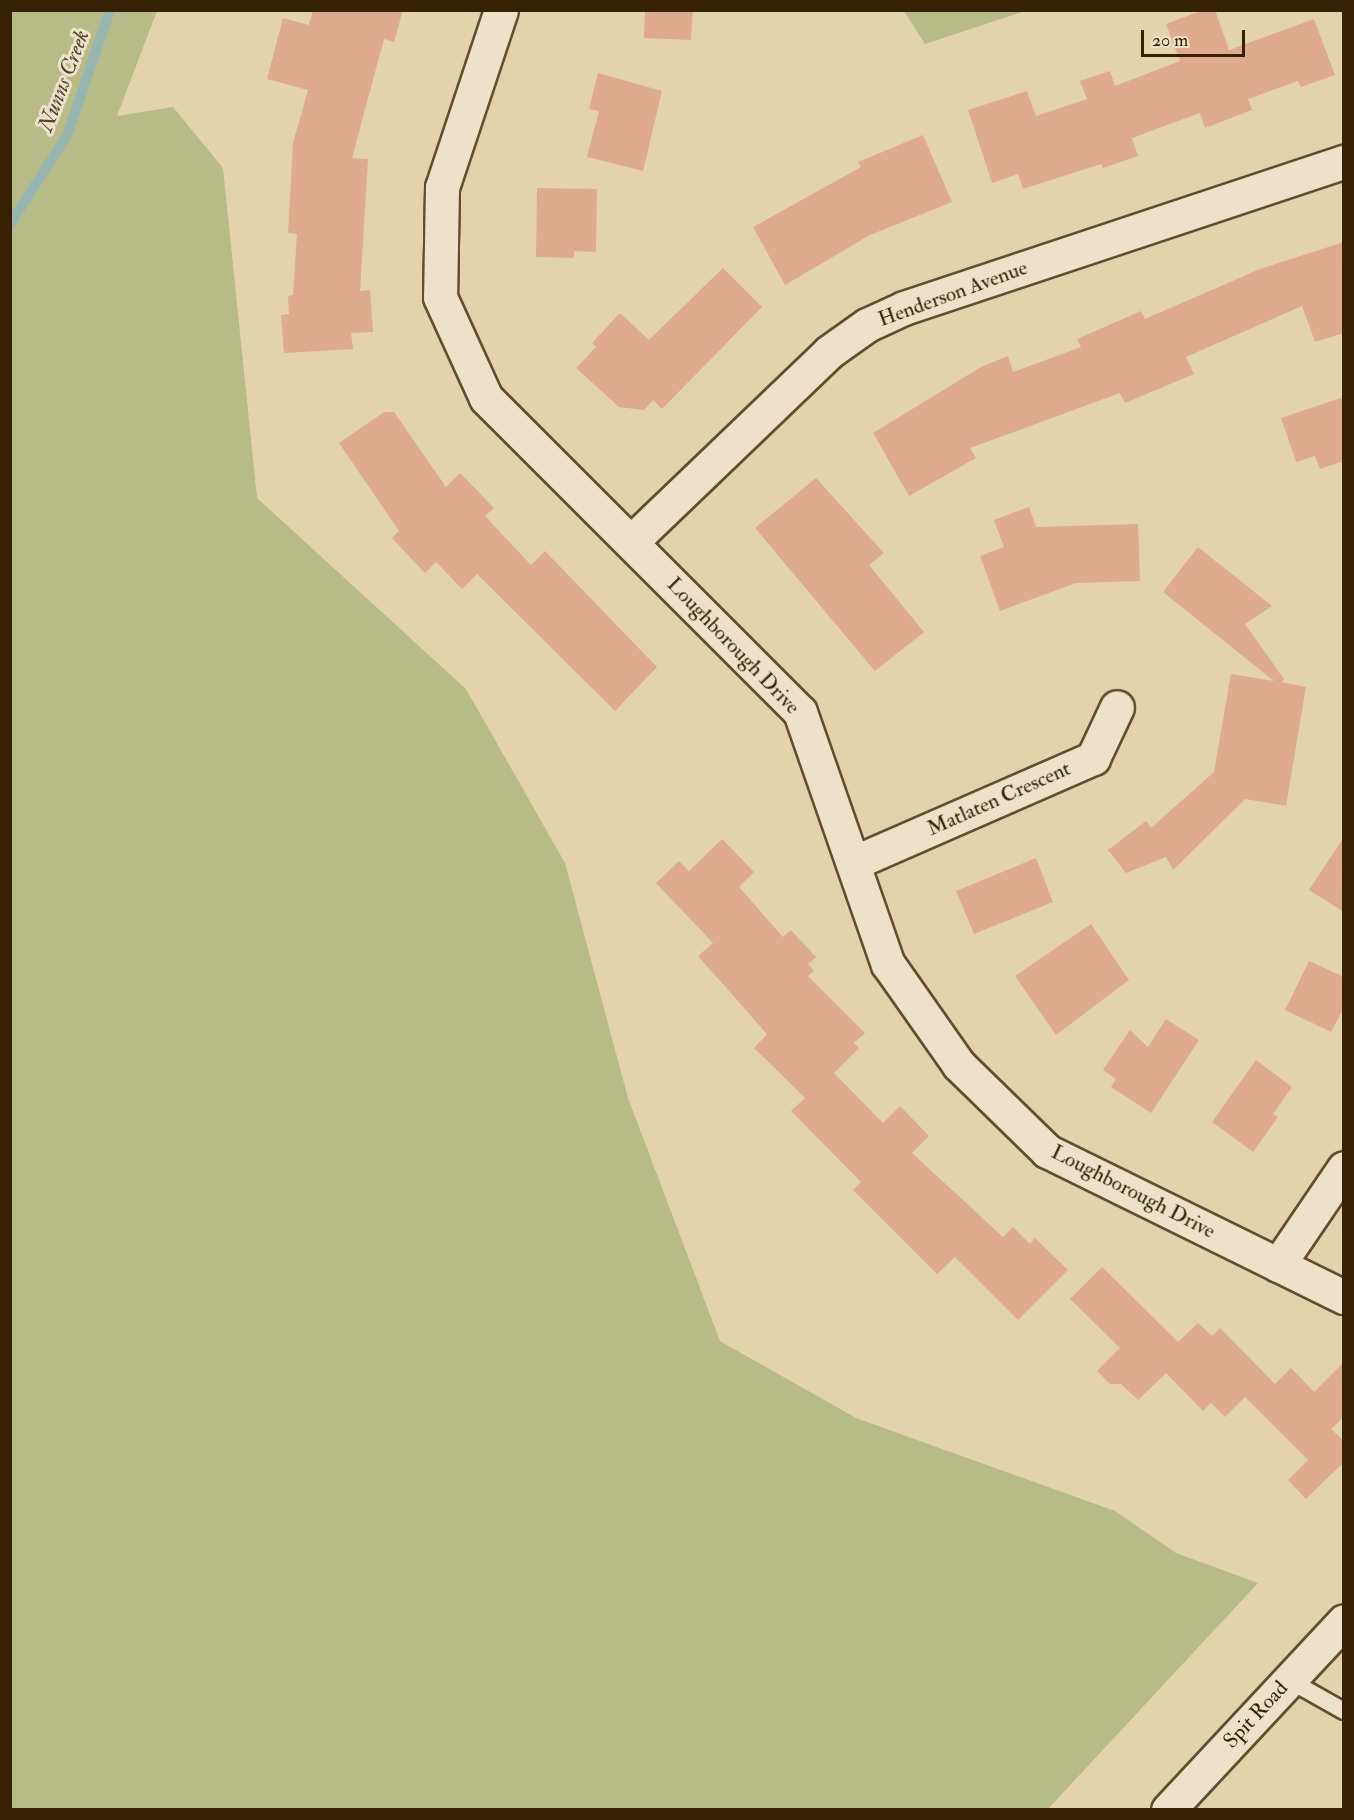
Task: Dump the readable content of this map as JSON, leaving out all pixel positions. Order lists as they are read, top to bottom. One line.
{"streets":{"street":["Henderson Avenue","Loughborough Drive","Matlaten Crescent","Spit Road"]},"crossings":[["Henderson Avenue","Loughborough Drive"],["Loughborough Drive","Matlaten Crescent"]],"water":["Nunns Creek"],"scale_bar":"20 m"}
